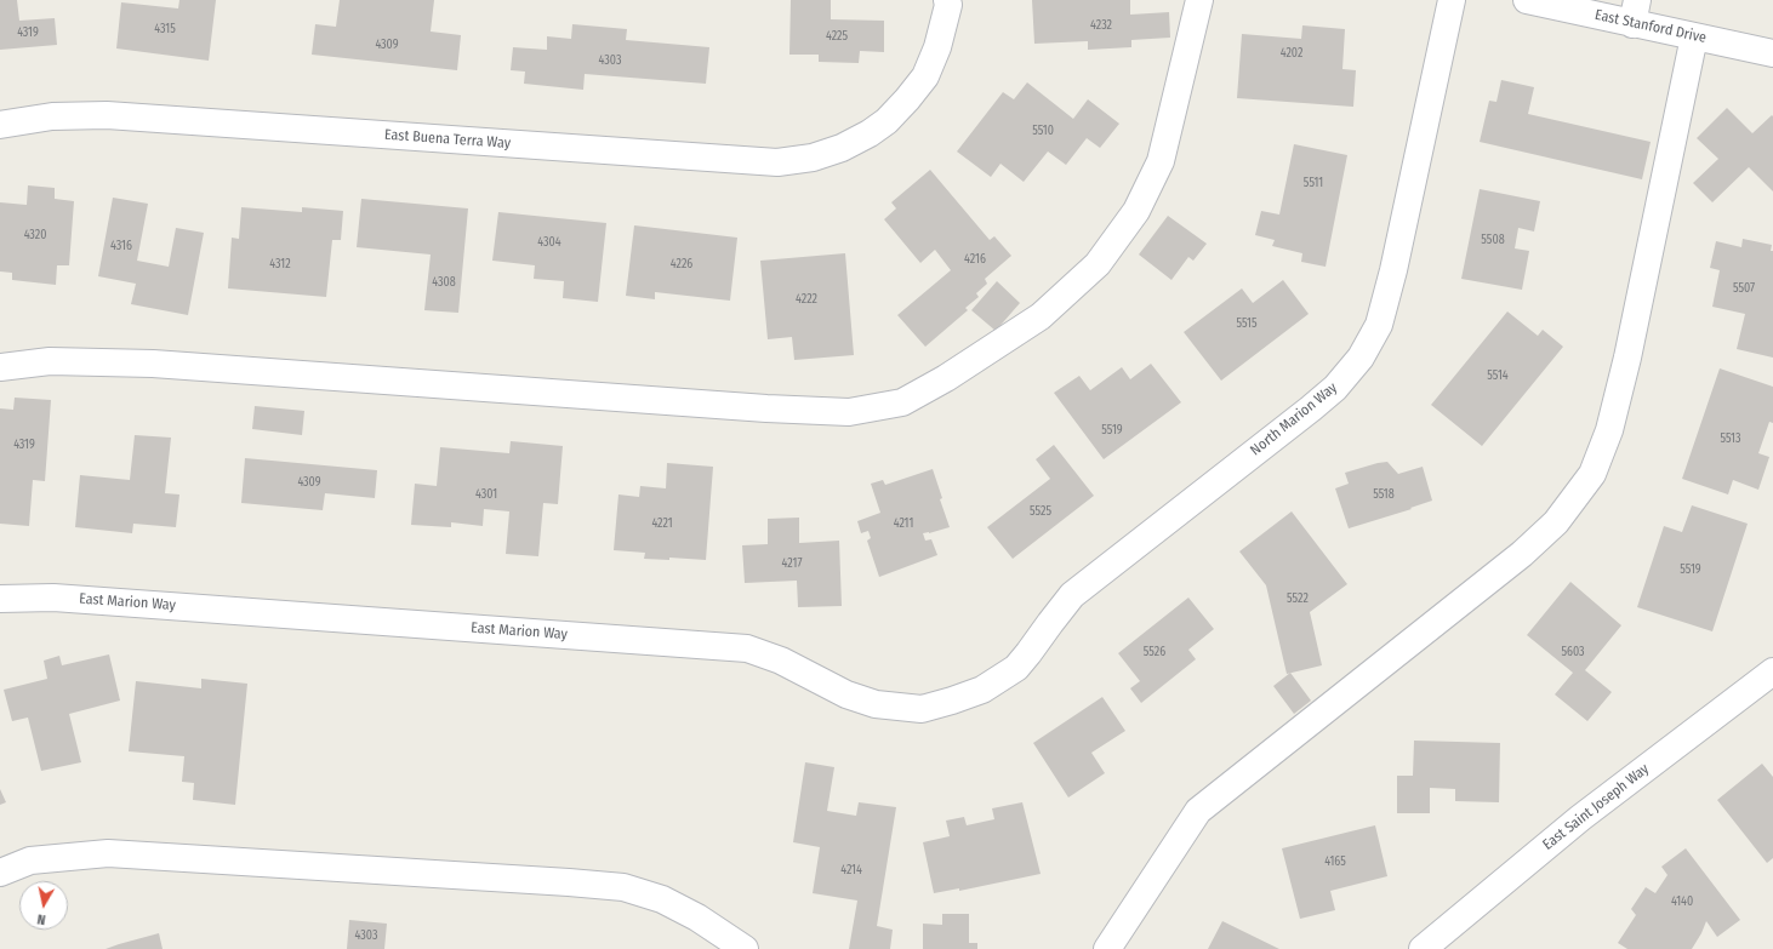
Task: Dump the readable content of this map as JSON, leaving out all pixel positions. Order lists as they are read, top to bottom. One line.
{"streets":{"street":["East Stanford Drive","East Buena Terra Way","North Marion Way","East Marion Way","East Saint Joseph Way"]},"crossings":[["North Marion Way","East Marion Way"]],"house_numbers":["4232","4315","4319","4225","4309","4202","4303","5510","5511","4320","5508","4304","4316","4216","4312","4226","4308","5507","4222","5515","5514","5519","5513","4319","4309","4301","5518","5525","4221","4211","4217","5519","5522","5526","5603","4165","4214","4140","4303"],"north":"bottom"}
